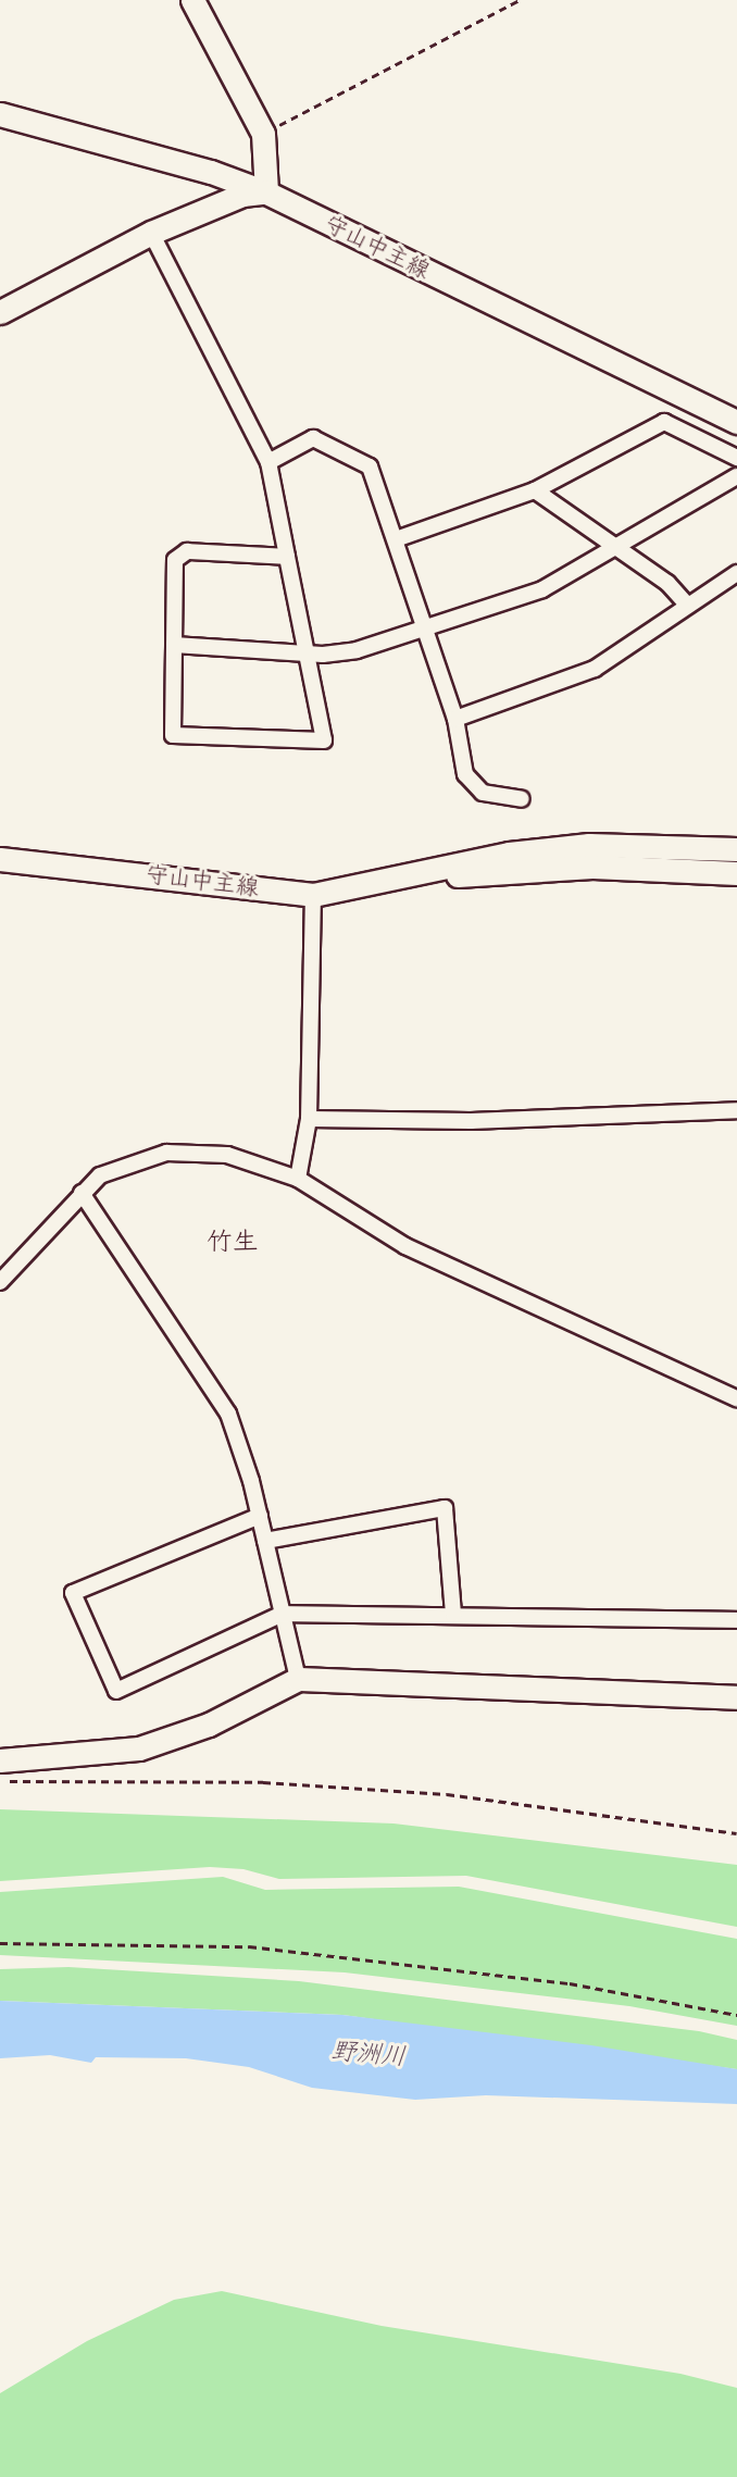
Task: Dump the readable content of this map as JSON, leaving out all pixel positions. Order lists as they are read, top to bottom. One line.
{"streets":{"main road":["守山中主線"]},"districts":["竹生"],"water":["野洲川"]}
